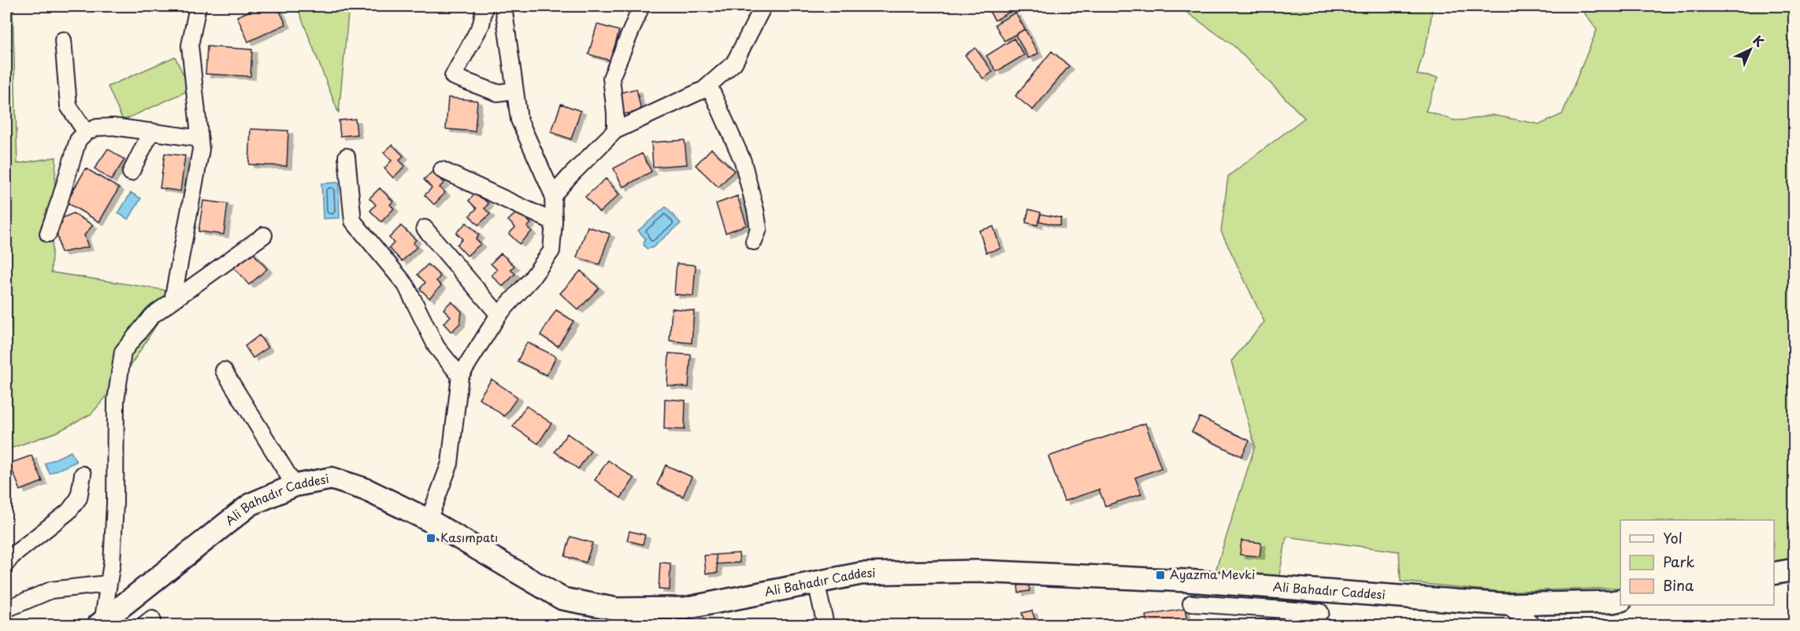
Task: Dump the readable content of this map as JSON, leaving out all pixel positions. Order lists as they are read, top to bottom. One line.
{"streets":{"main road":["Ali Bahadır Caddesi"]},"places":{"transit":["Kasımpatı","Ayazma Mevki"]},"legend":["Yol","Park","Bina"],"north":"top right"}
